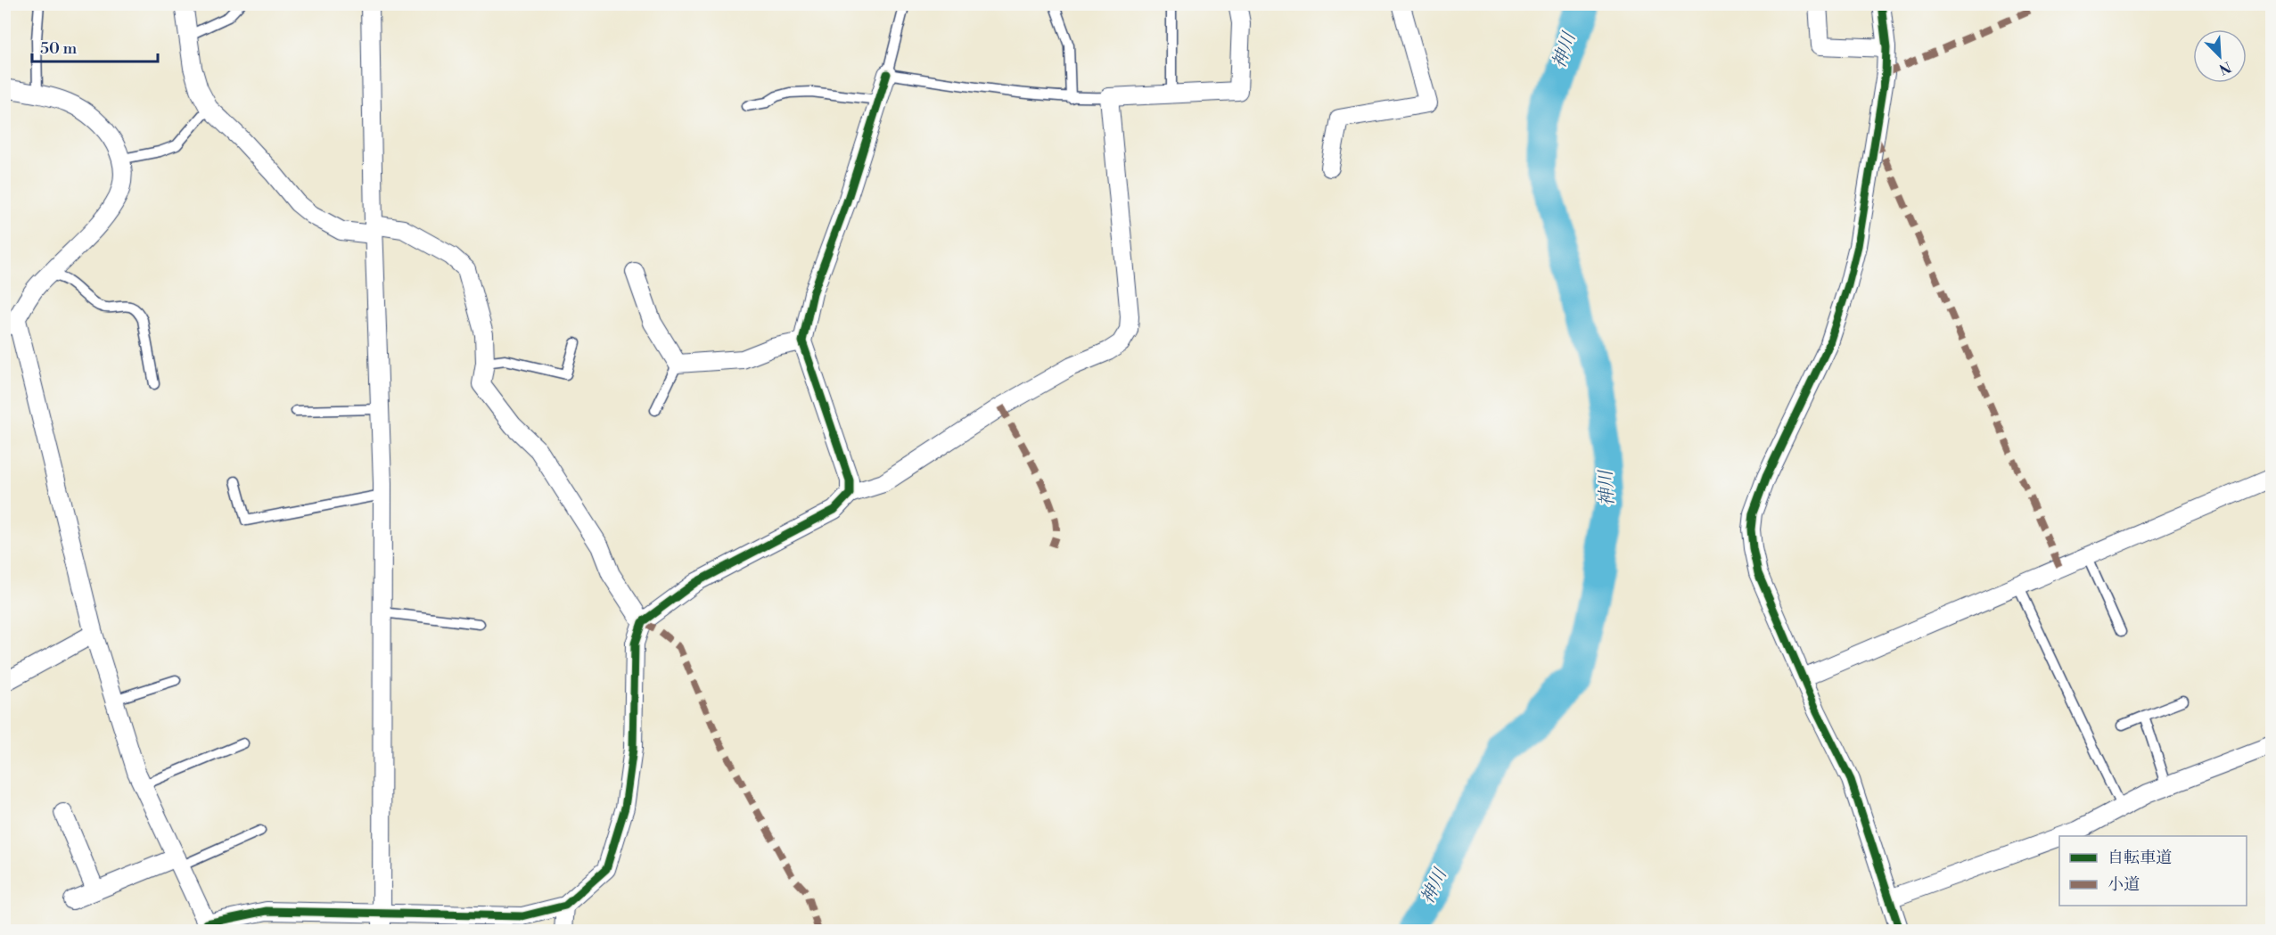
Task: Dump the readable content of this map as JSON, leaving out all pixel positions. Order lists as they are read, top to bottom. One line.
{"water":["神川"],"legend":["自転車道","小道"],"scale_bar":"50 m","north":"bottom right"}
